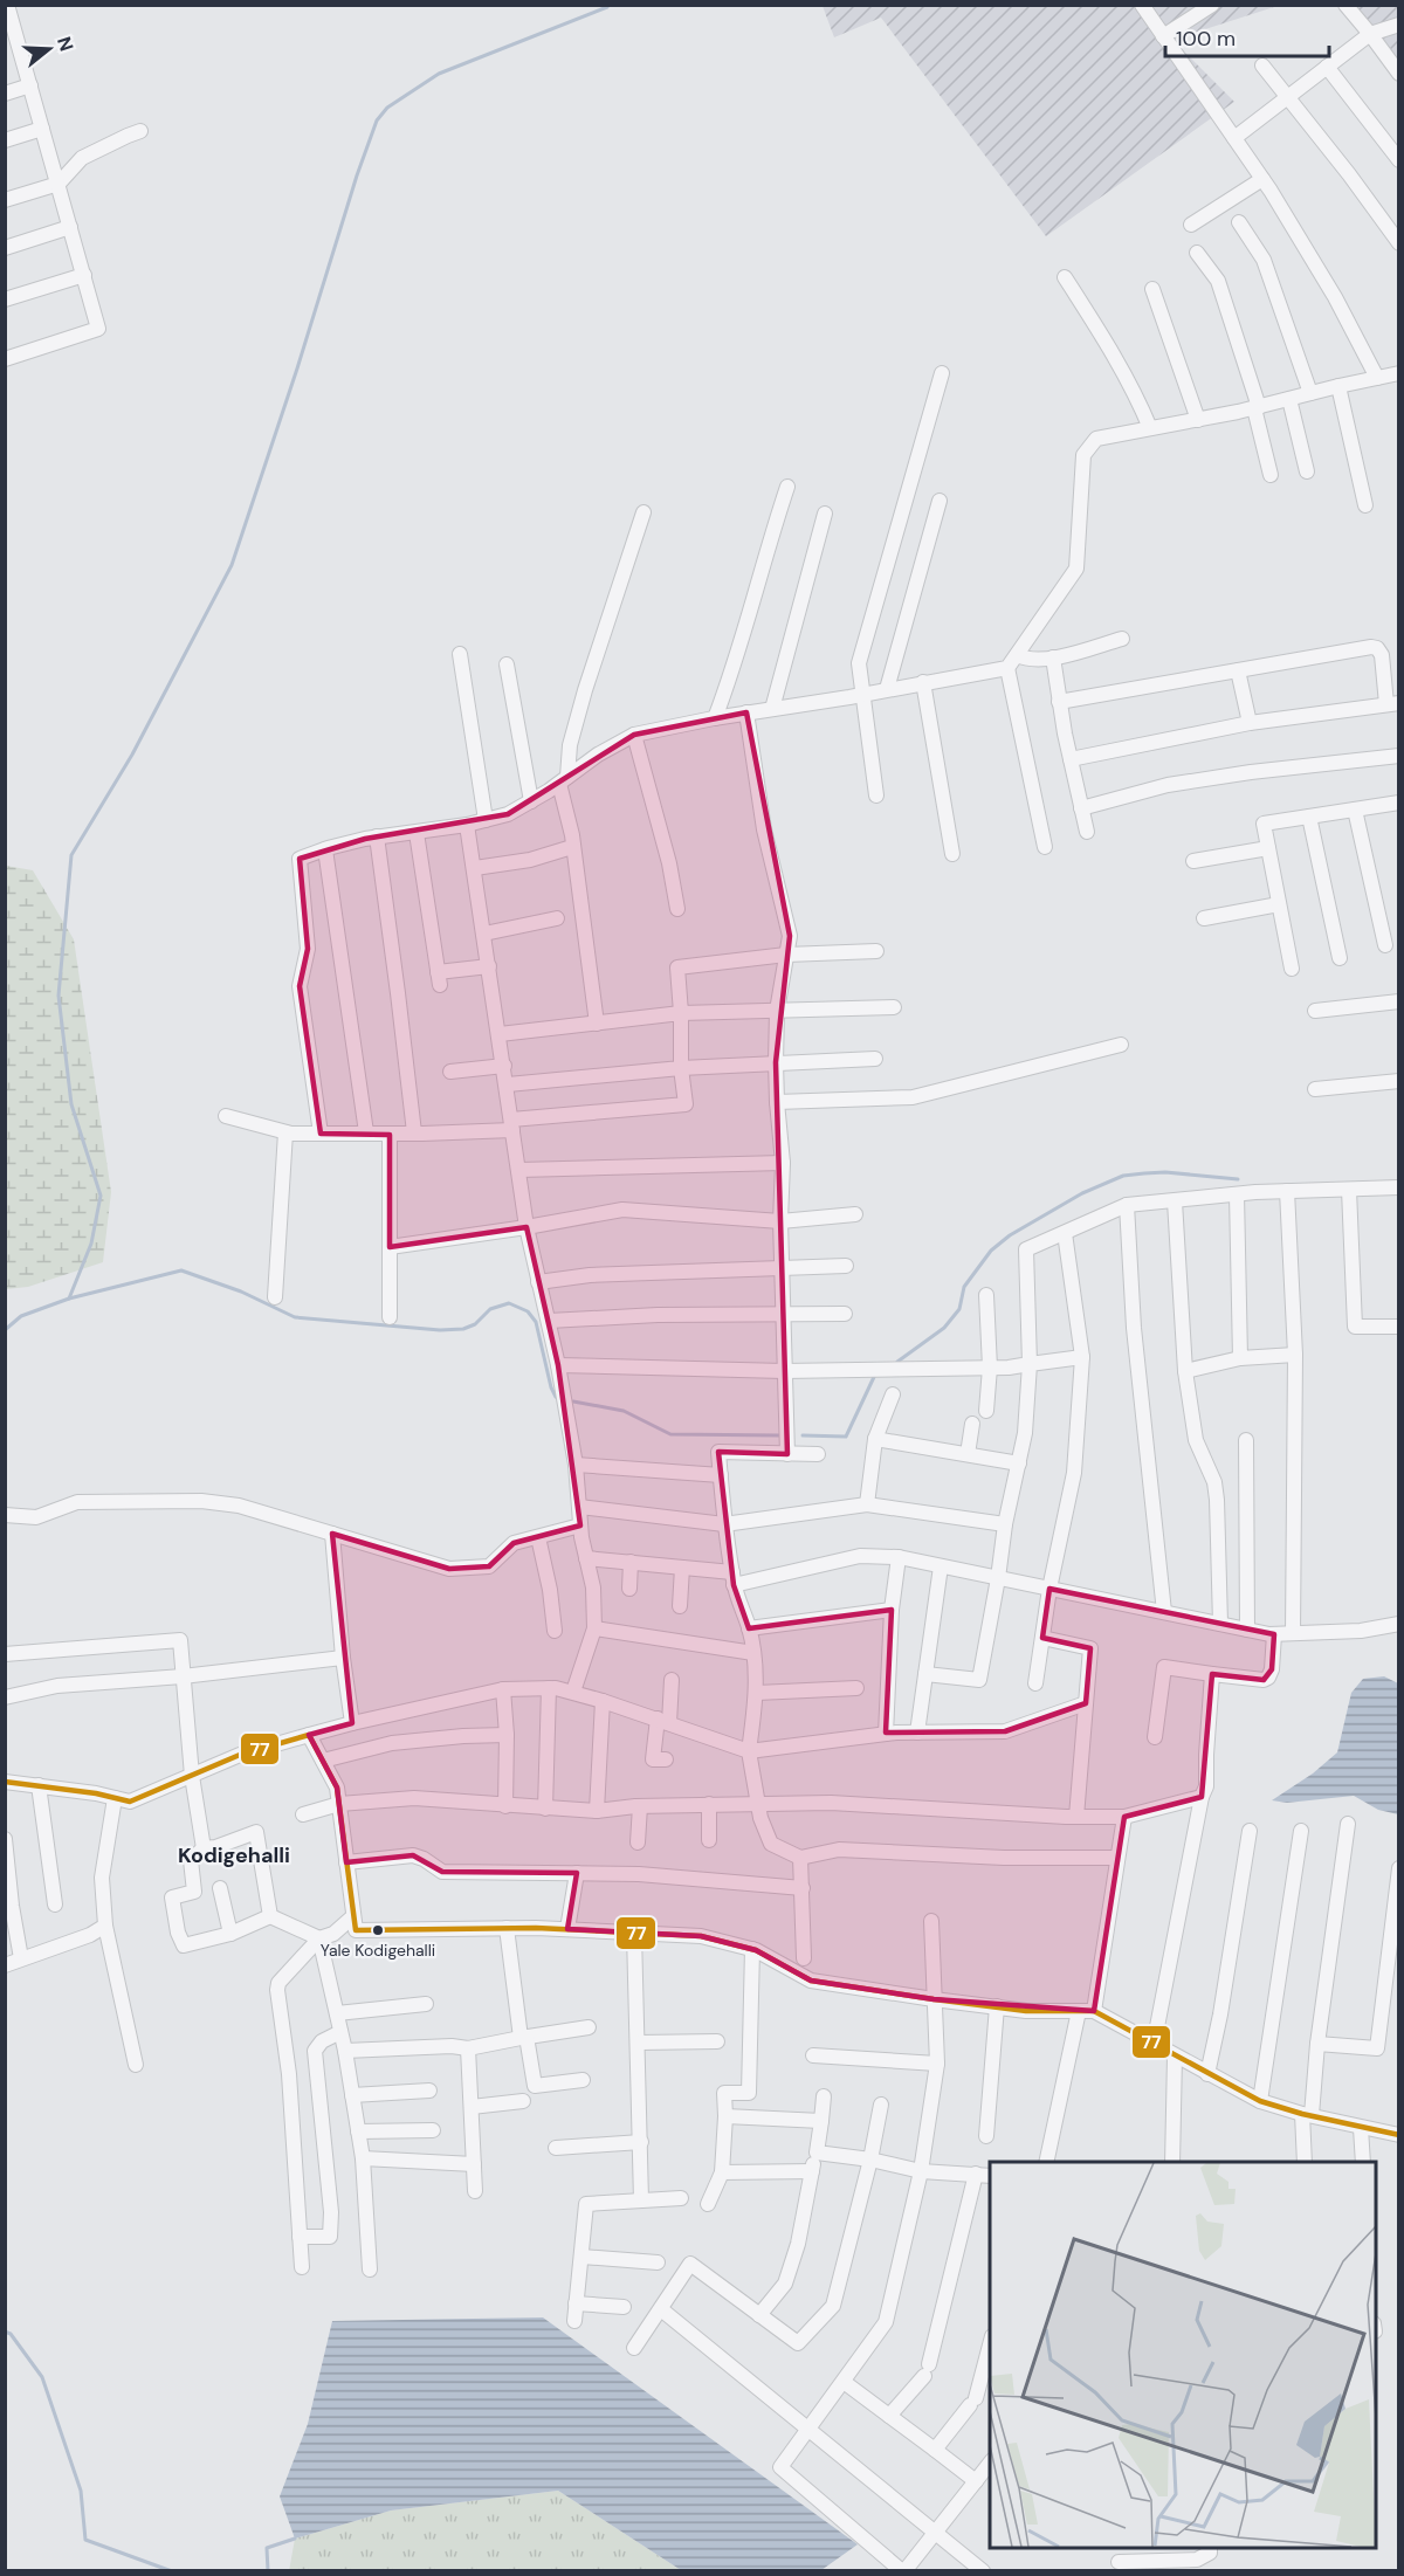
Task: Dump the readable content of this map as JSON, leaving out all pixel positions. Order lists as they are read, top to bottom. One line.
{"districts":["Kodigehalli"],"places":["Yale Kodigehalli"],"lines":["transit line 77"],"scale_bar":"100 m","north":"right"}
